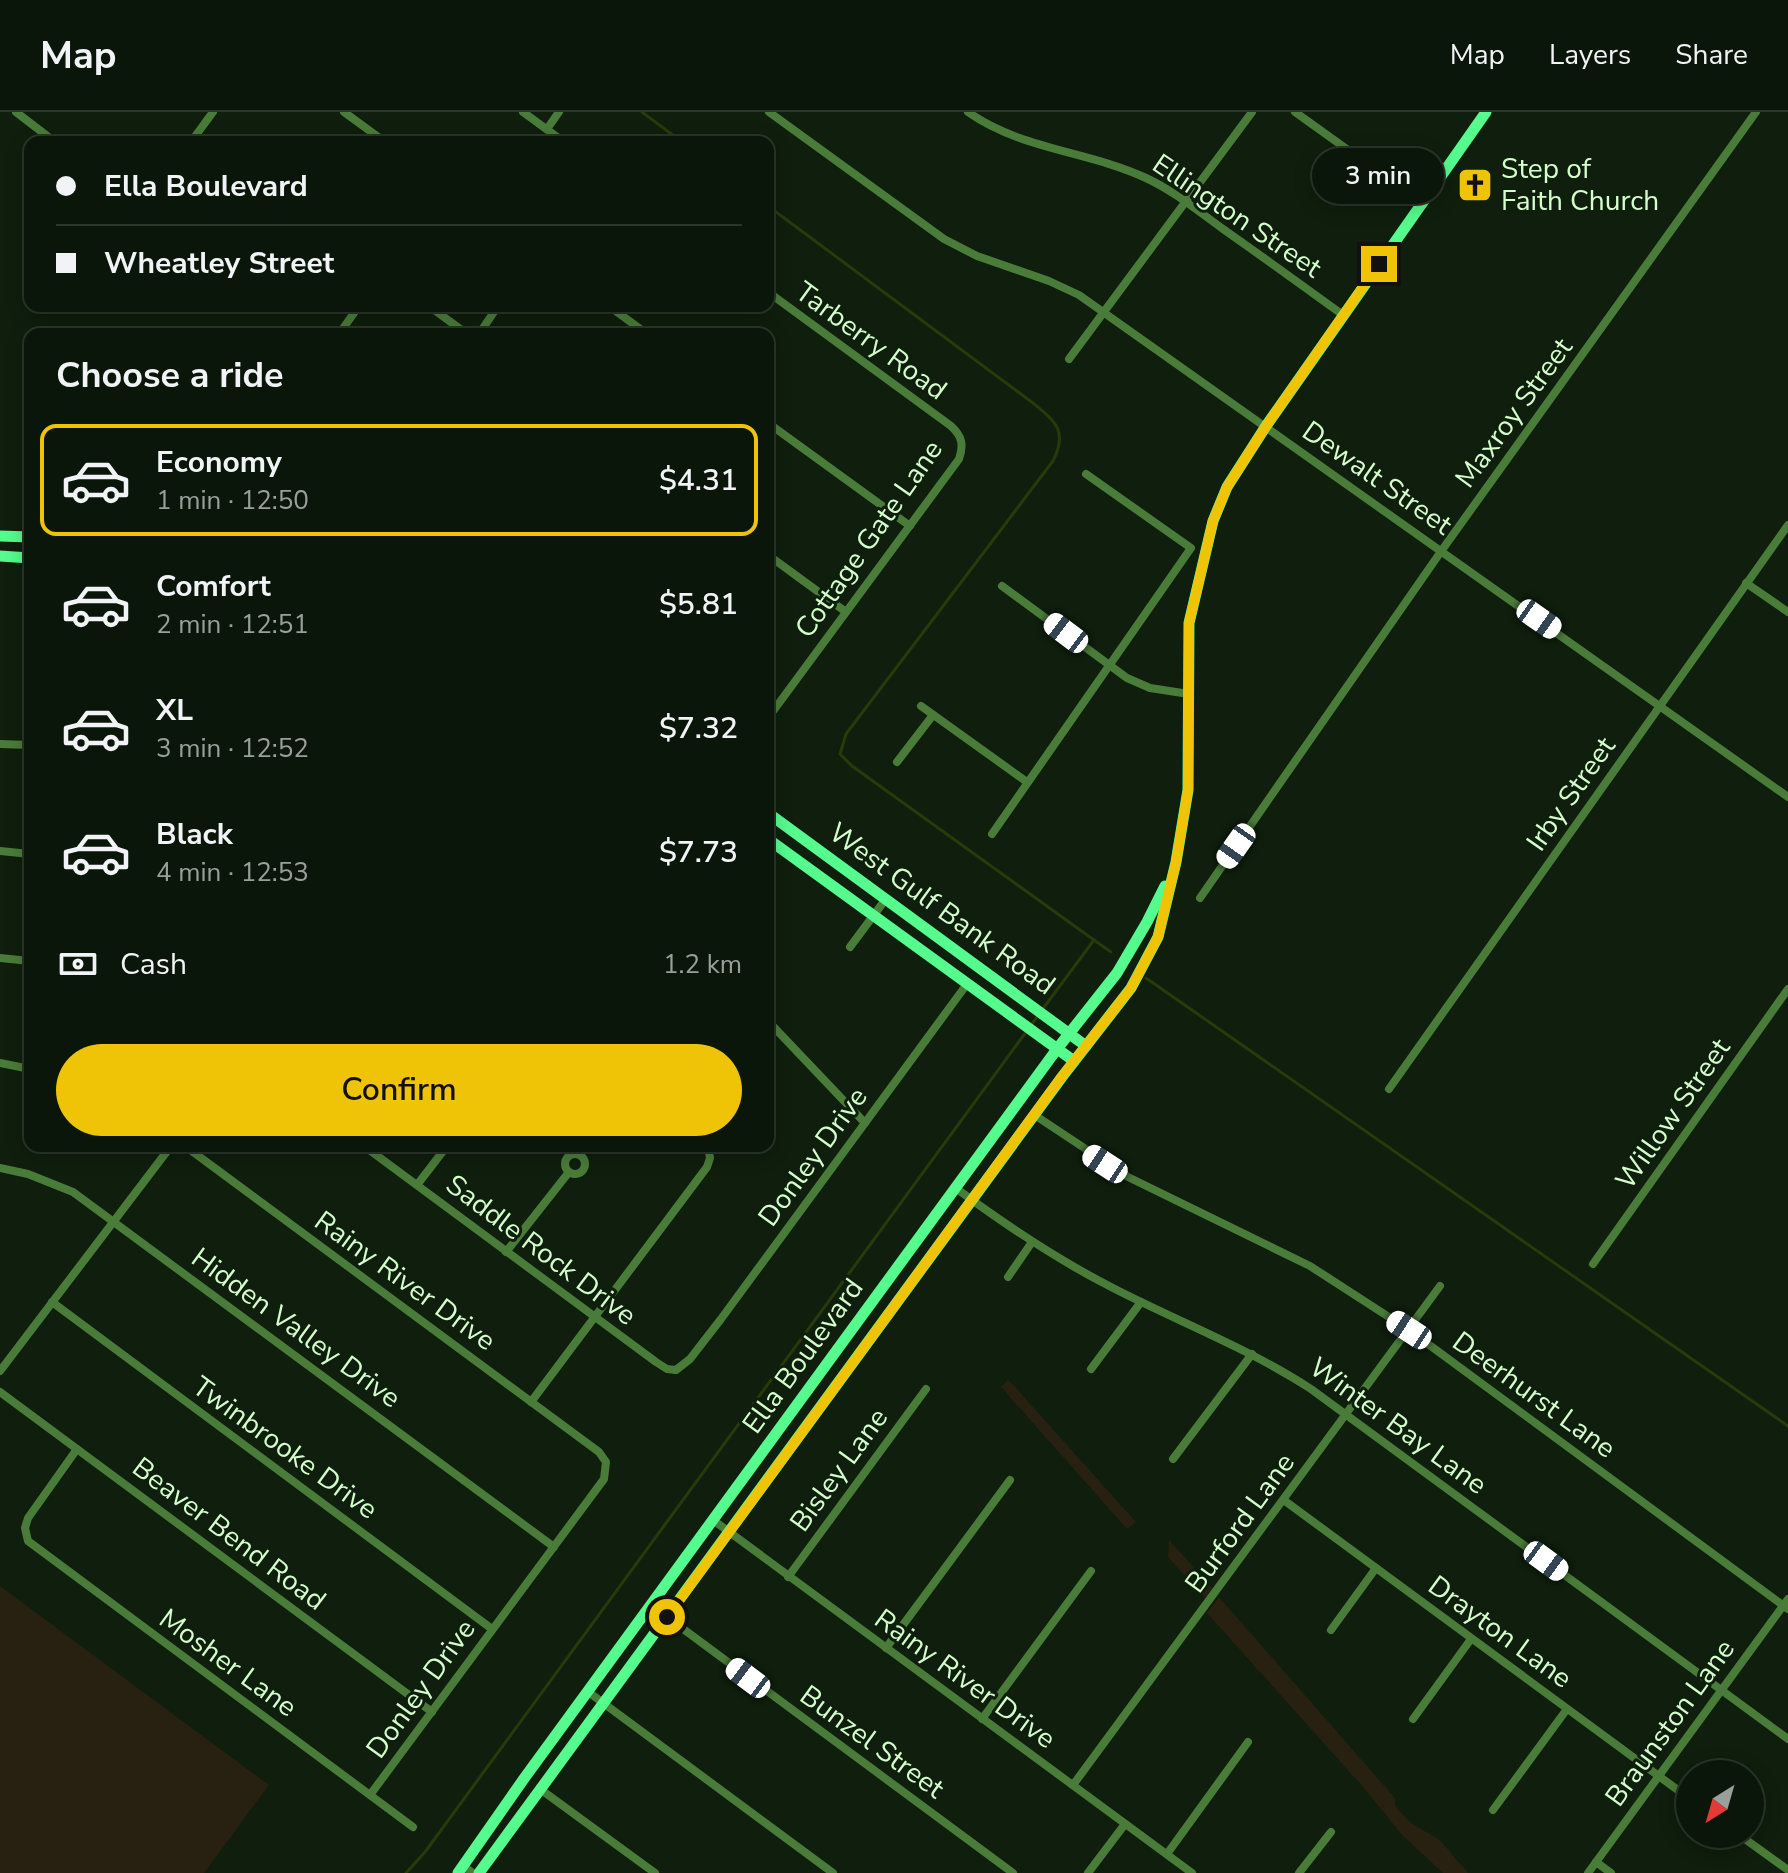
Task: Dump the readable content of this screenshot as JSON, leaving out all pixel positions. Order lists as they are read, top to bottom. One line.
{"streets":{"main road":["West Gulf Bank Road","Ella Boulevard"],"street":["Ellington Street","Tarberry Road","Maxroy Street","Dewalt Street","Cottage Gate Lane","Irby Street","Willow Street","Donley Drive","Saddle Rock Drive","Rainy River Drive","Hidden Valley Drive","Deerhurst Lane","Winter Bay Lane","Twinbrooke Drive","Bisley Lane","Burford Lane","Beaver Bend Road","Drayton Lane","Mosher Lane","Braunston Lane","Bunzel Street"]},"crossings":[["Ellington Street","Ella Boulevard"],["Tarberry Road","Cottage Gate Lane"],["Maxroy Street","Dewalt Street"],["Dewalt Street","Irby Street"],["Dewalt Street","Ella Boulevard"],["West Gulf Bank Road","Donley Drive"],["West Gulf Bank Road","Ella Boulevard"],["Donley Drive","Saddle Rock Drive"],["Donley Drive","Rainy River Drive"],["Donley Drive","Hidden Valley Drive"],["Donley Drive","Twinbrooke Drive"],["Donley Drive","Beaver Bend Road"],["Donley Drive","Mosher Lane"],["Rainy River Drive","Ella Boulevard"],["Rainy River Drive","Bisley Lane"],["Rainy River Drive","Burford Lane"],["Ella Boulevard","Deerhurst Lane"],["Ella Boulevard","Winter Bay Lane"],["Ella Boulevard","Bunzel Street"],["Deerhurst Lane","Burford Lane"],["Deerhurst Lane","Braunston Lane"],["Winter Bay Lane","Burford Lane"],["Winter Bay Lane","Braunston Lane"],["Burford Lane","Drayton Lane"],["Beaver Bend Road","Mosher Lane"],["Drayton Lane","Braunston Lane"]],"places":{"church":["Step of Faith Church"]},"north":"bottom left","page":{"header":"Map","nav":["Map","Layers","Share"],"banner":["Ella Boulevard","Wheatley Street"],"bubble":"3 min","heading":"Choose a ride","list":[{"name":"Economy","note":"1 min · 12:50","value":"$4.31"},{"name":"Comfort","note":"2 min · 12:51","value":"$5.81"},{"name":"XL","note":"3 min · 12:52","value":"$7.32"},{"name":"Black","note":"4 min · 12:53","value":"$7.73"}],"pay":["Cash","1.2 km"],"buttons":"Confirm"}}
